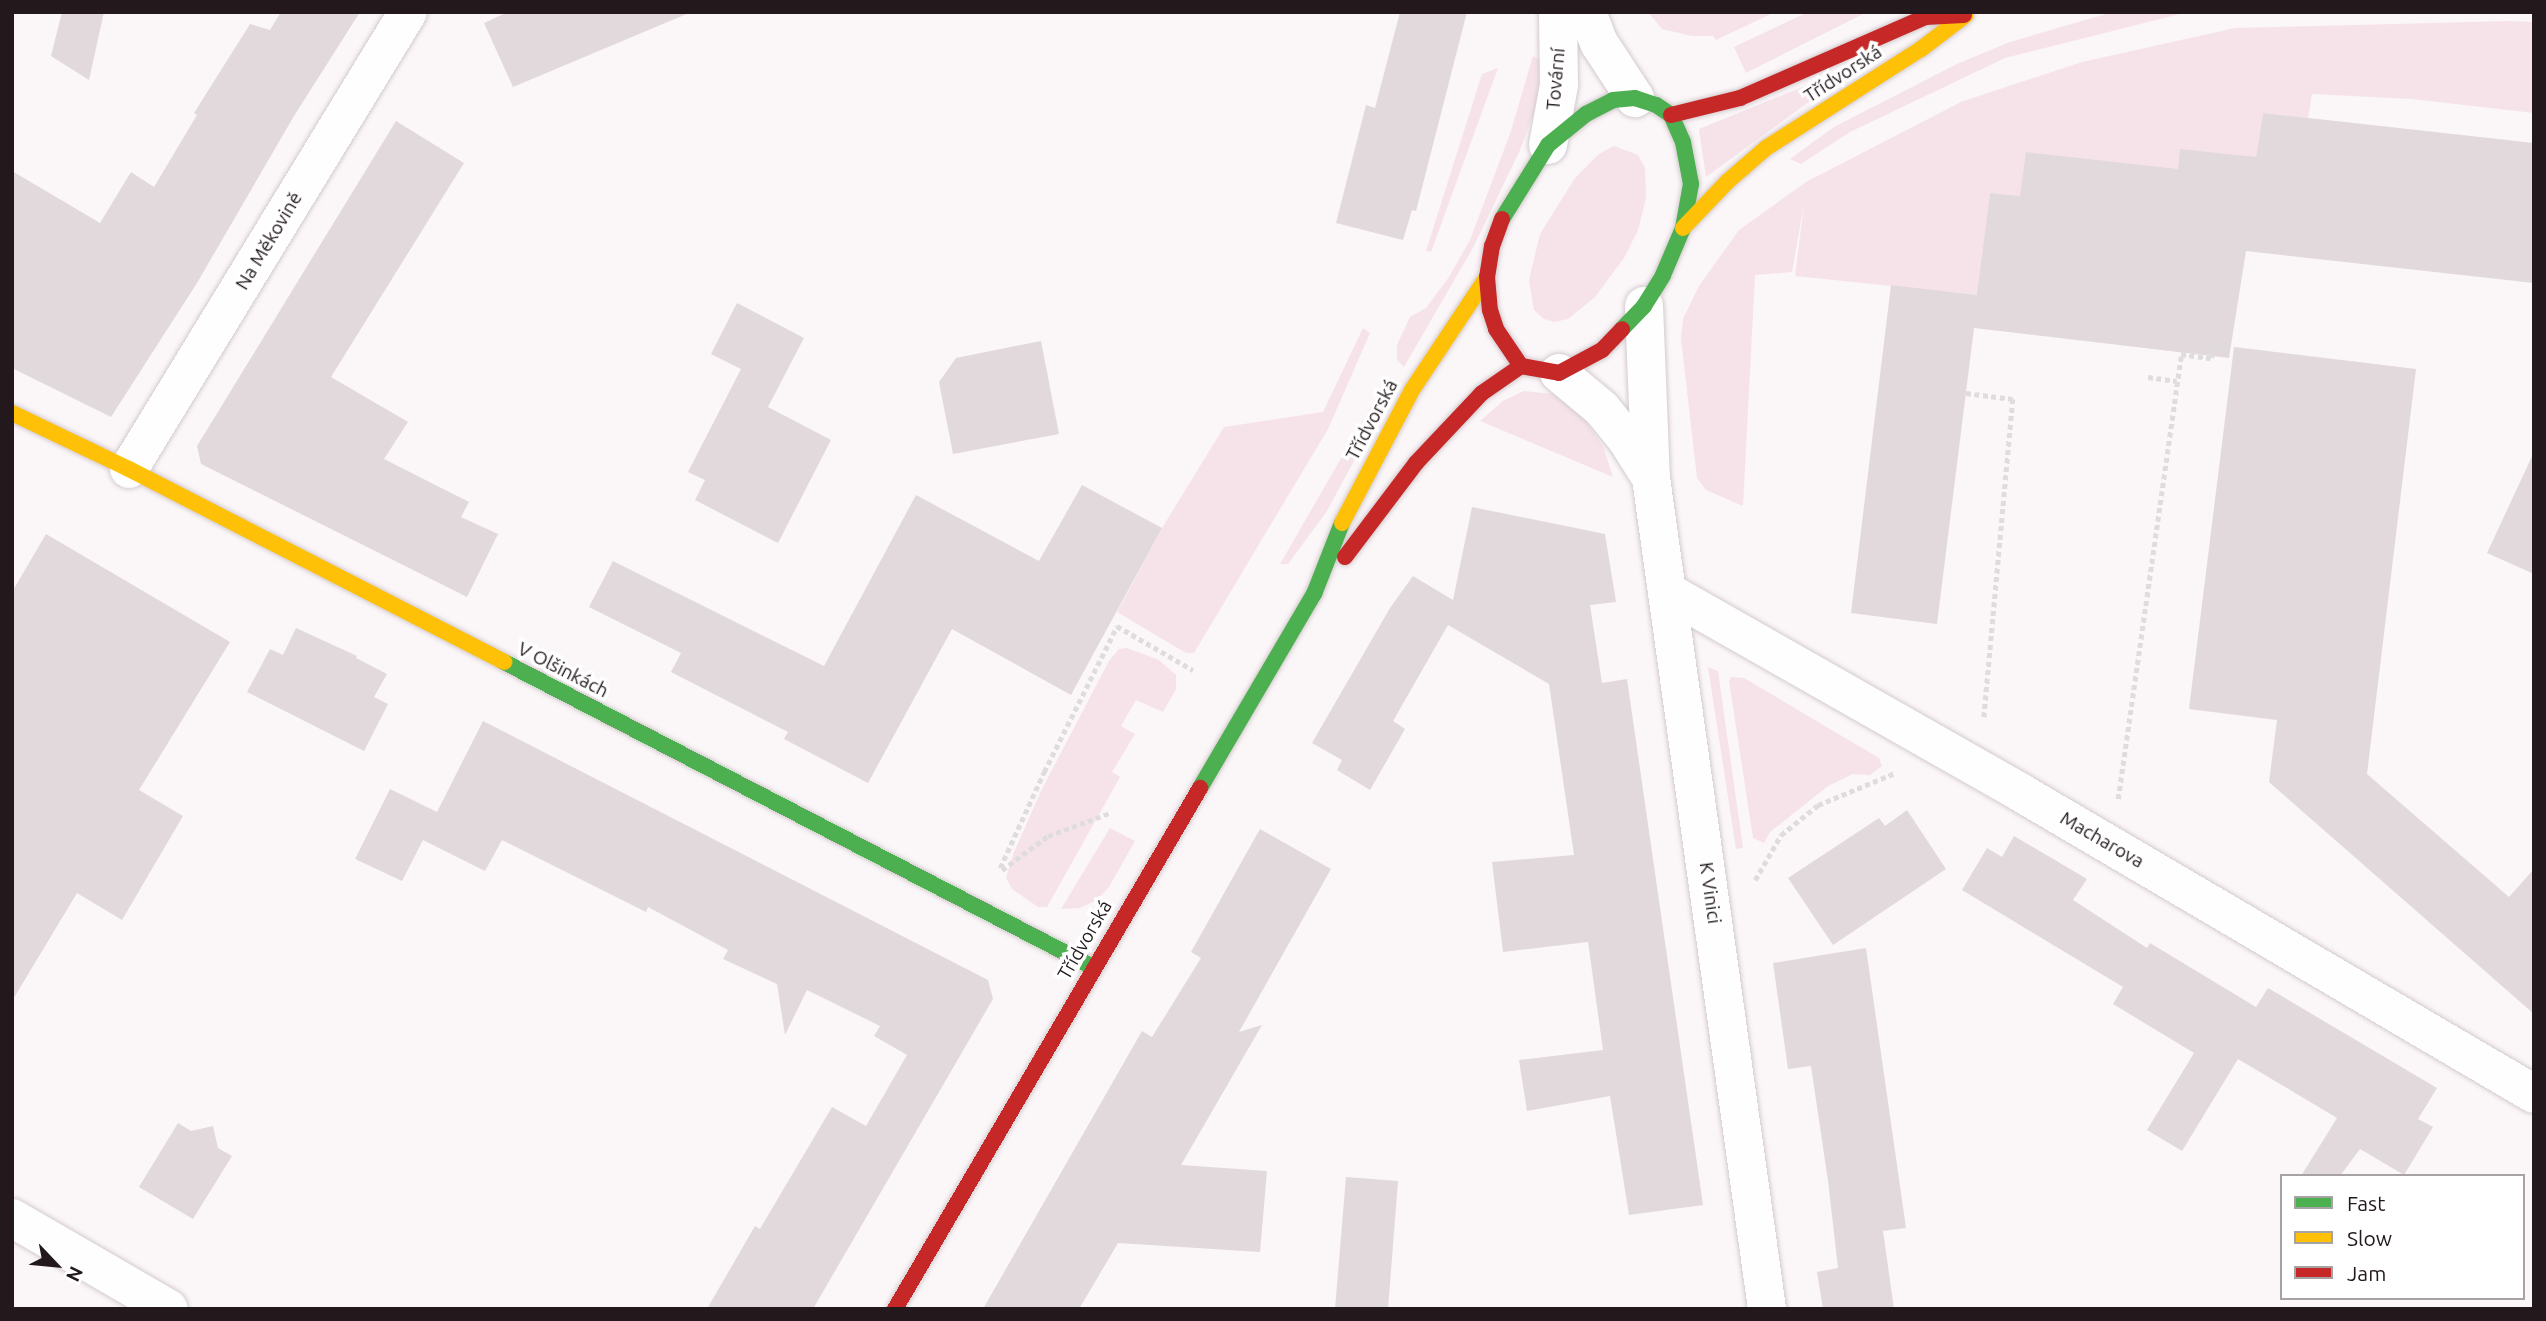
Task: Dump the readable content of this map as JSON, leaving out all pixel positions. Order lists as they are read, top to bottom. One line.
{"streets":{"main road":["Třídvorská","V Olšinkách"],"street":["Tovární","Na Měkovině","Macharova","K Vinici"]},"crossings":[["Třídvorská","Tovární"],["Třídvorská","V Olšinkách"],["Třídvorská","K Vinici"],["Tovární","K Vinici"],["Na Měkovině","V Olšinkách"],["Macharova","K Vinici"]],"legend":["Fast","Slow","Jam"],"north":"bottom right"}
